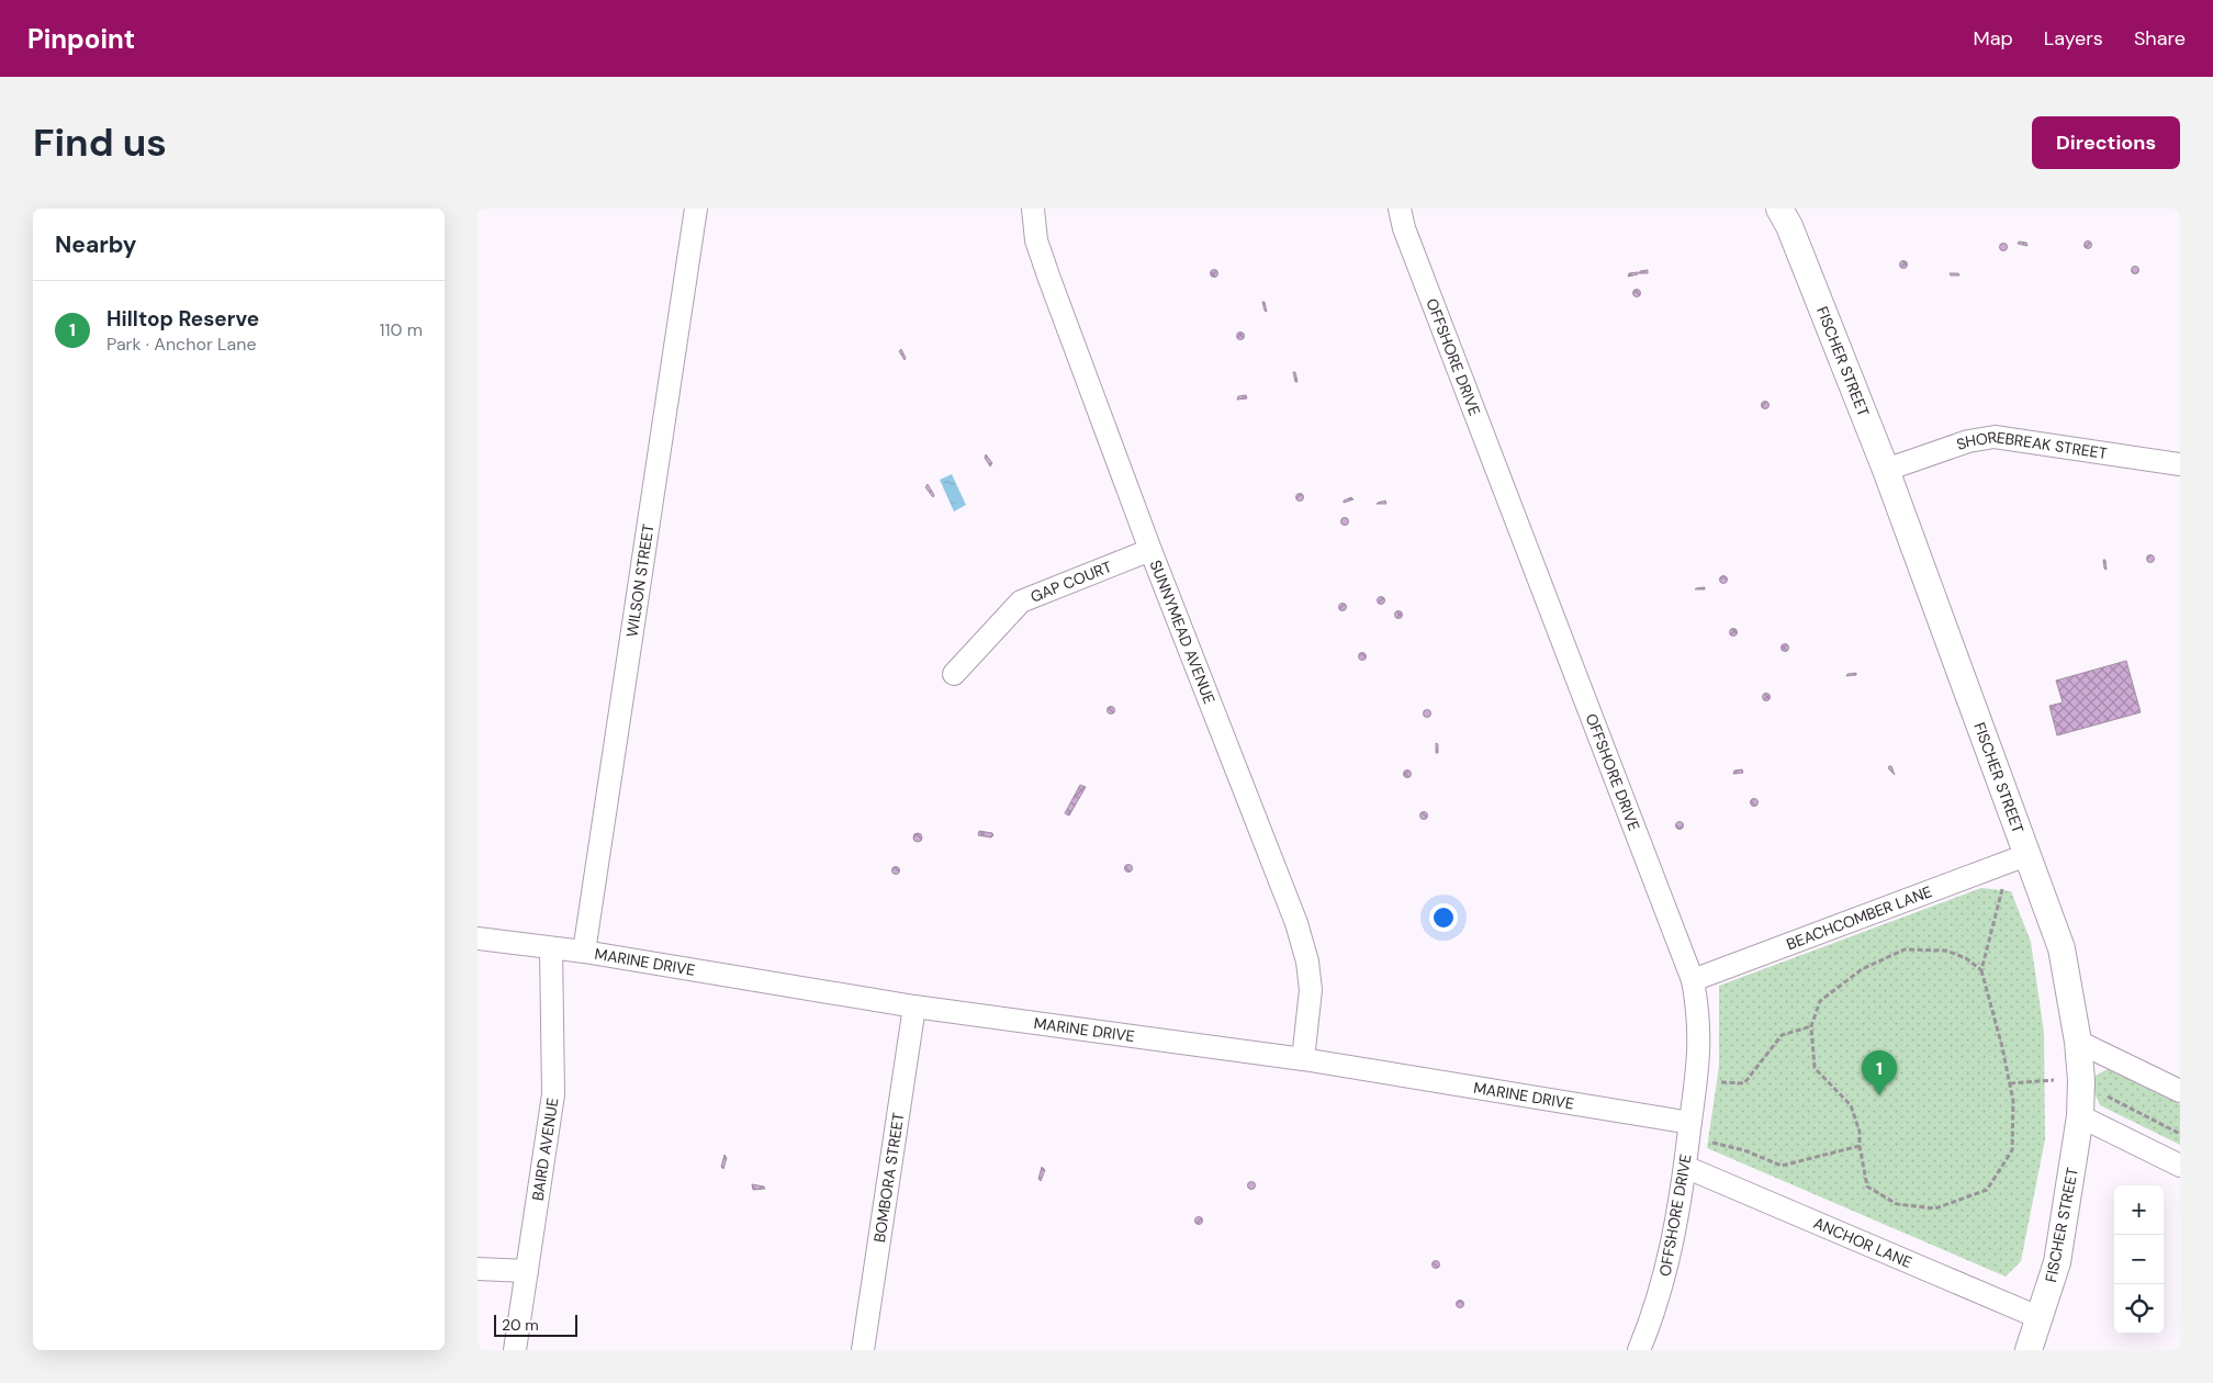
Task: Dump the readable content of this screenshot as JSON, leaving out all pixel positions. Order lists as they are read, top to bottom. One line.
{"streets":{"street":["OFFSHORE DRIVE","FISCHER STREET","SHOREBREAK STREET","WILSON STREET","GAP COURT","SUNNYMEAD AVENUE","BEACHCOMBER LANE","MARINE DRIVE","BAIRD AVENUE","BOMBORA STREET","ANCHOR LANE"]},"crossings":[["OFFSHORE DRIVE","BEACHCOMBER LANE"],["OFFSHORE DRIVE","MARINE DRIVE"],["OFFSHORE DRIVE","ANCHOR LANE"],["FISCHER STREET","SHOREBREAK STREET"],["FISCHER STREET","BEACHCOMBER LANE"],["FISCHER STREET","ANCHOR LANE"],["WILSON STREET","MARINE DRIVE"],["GAP COURT","SUNNYMEAD AVENUE"],["SUNNYMEAD AVENUE","MARINE DRIVE"],["MARINE DRIVE","BAIRD AVENUE"],["MARINE DRIVE","BOMBORA STREET"]],"scale_bar":"20 m","page":{"header":"Pinpoint","nav":["Map","Layers","Share"],"buttons":"Directions","title":"Find us","heading":"Nearby","list":[{"mark":"1","name":"Hilltop Reserve","note":"Park · Anchor Lane","value":"110 m"}],"pins":"1","map_buttons":["+","−"],"scale":"20 m"}}
